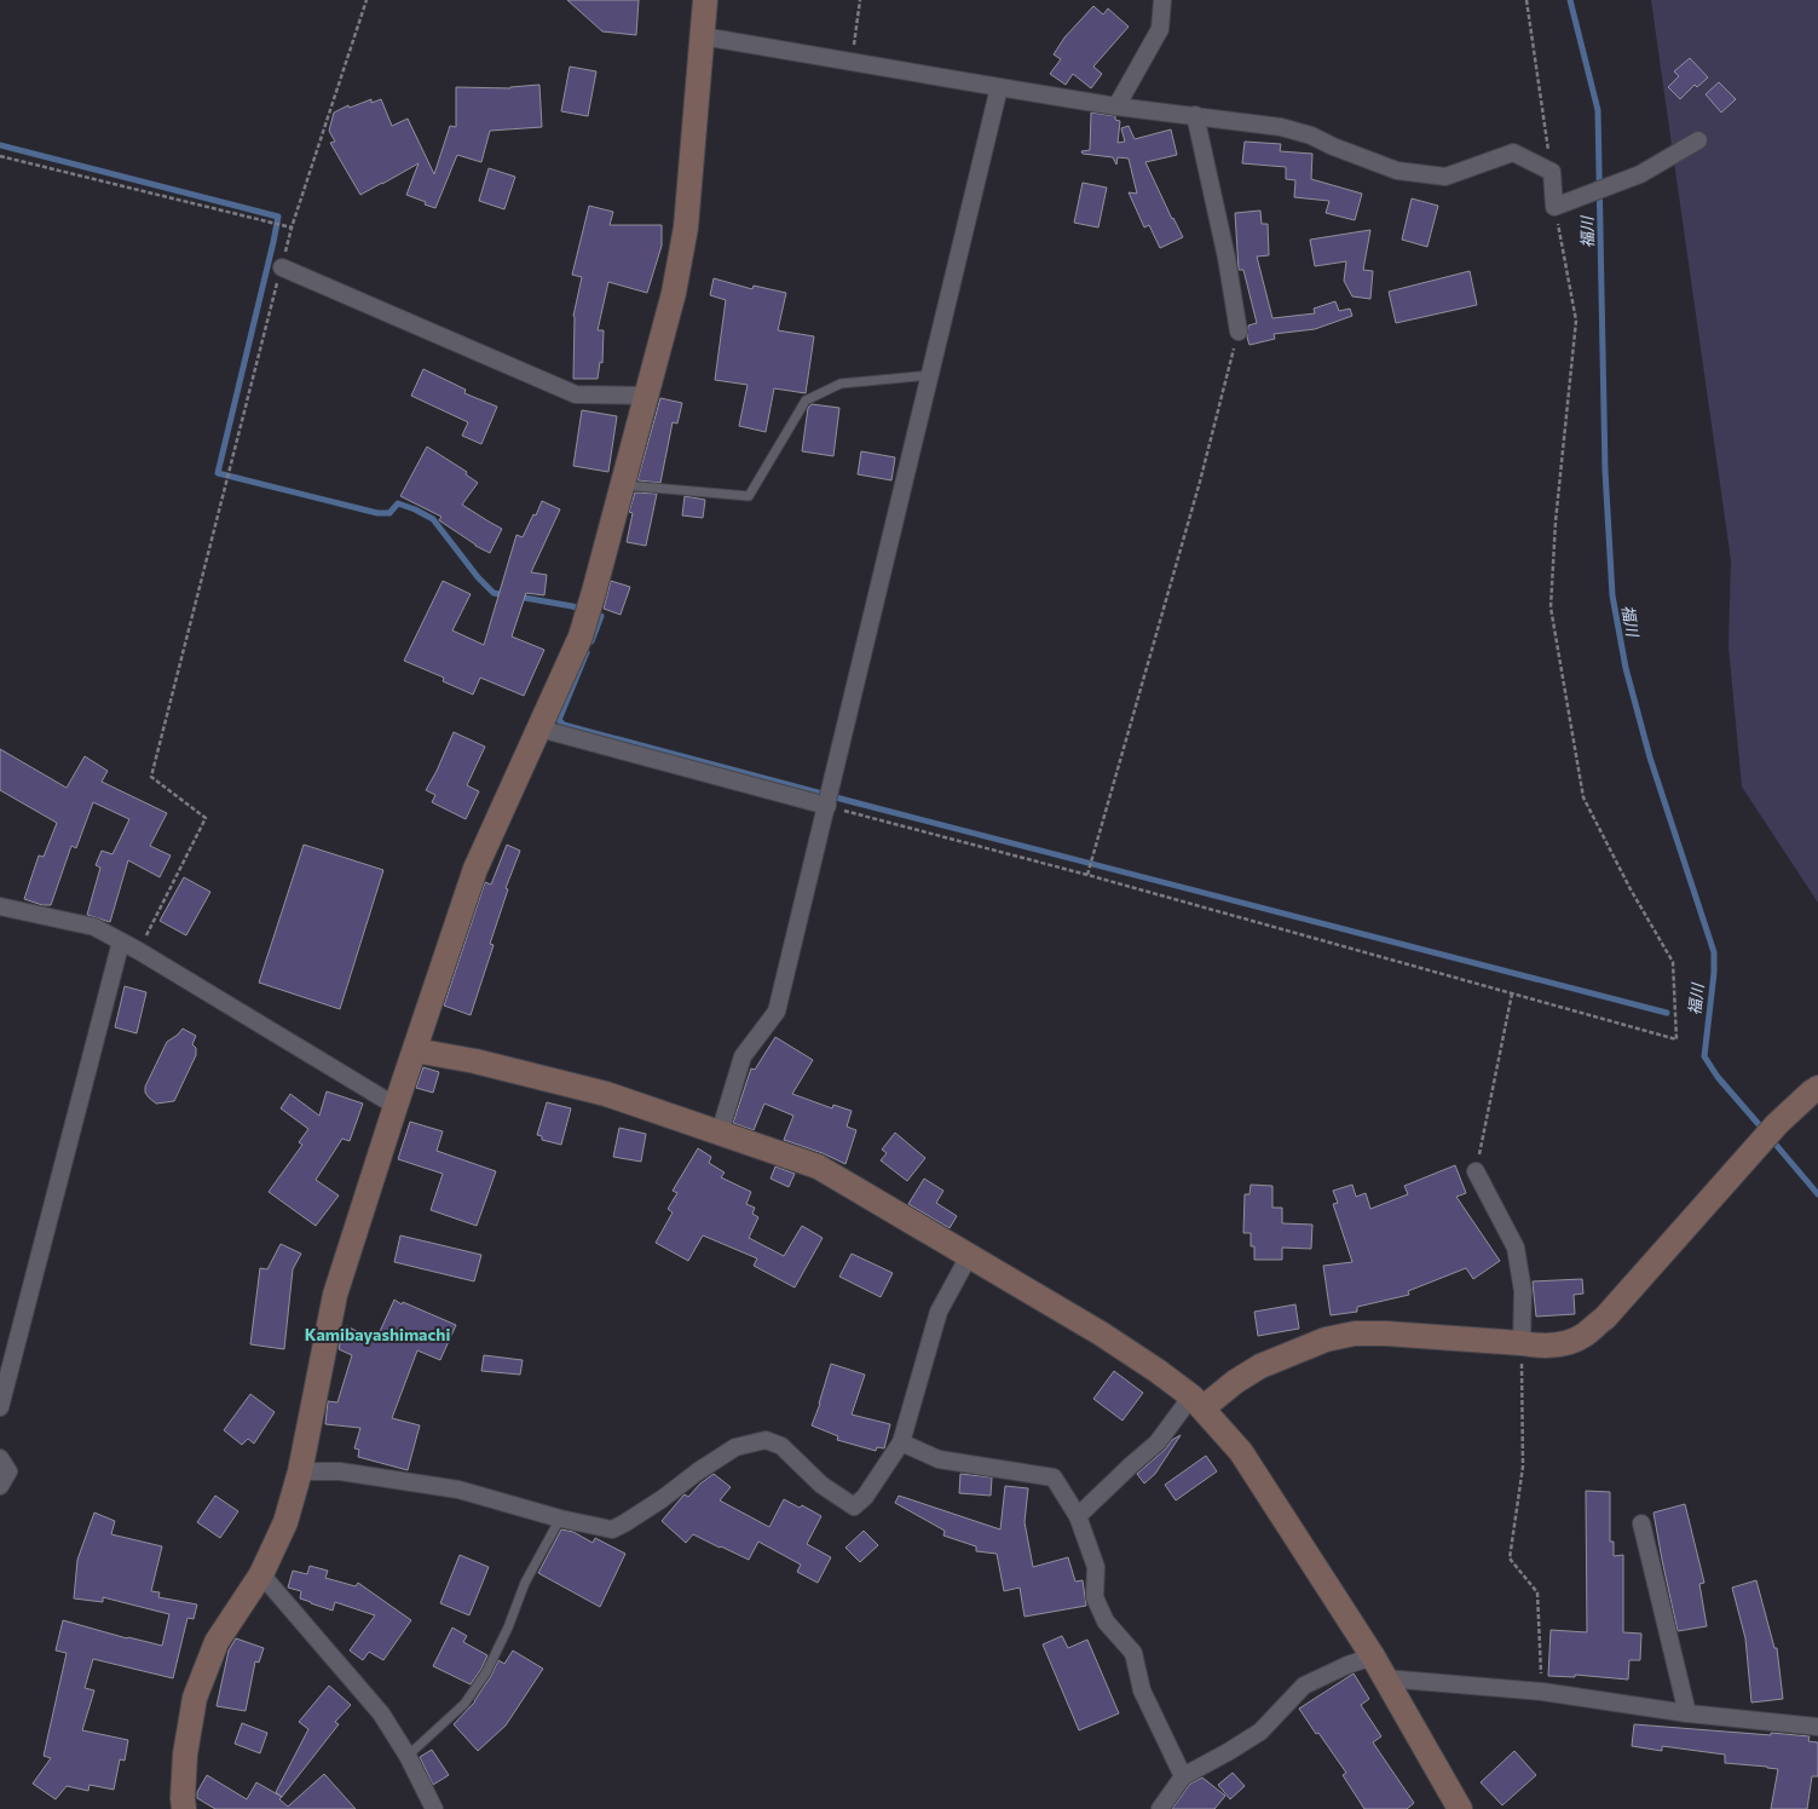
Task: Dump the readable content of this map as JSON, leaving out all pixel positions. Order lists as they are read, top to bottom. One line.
{"districts":["Kamibayashimachi"],"water":["福川"]}
